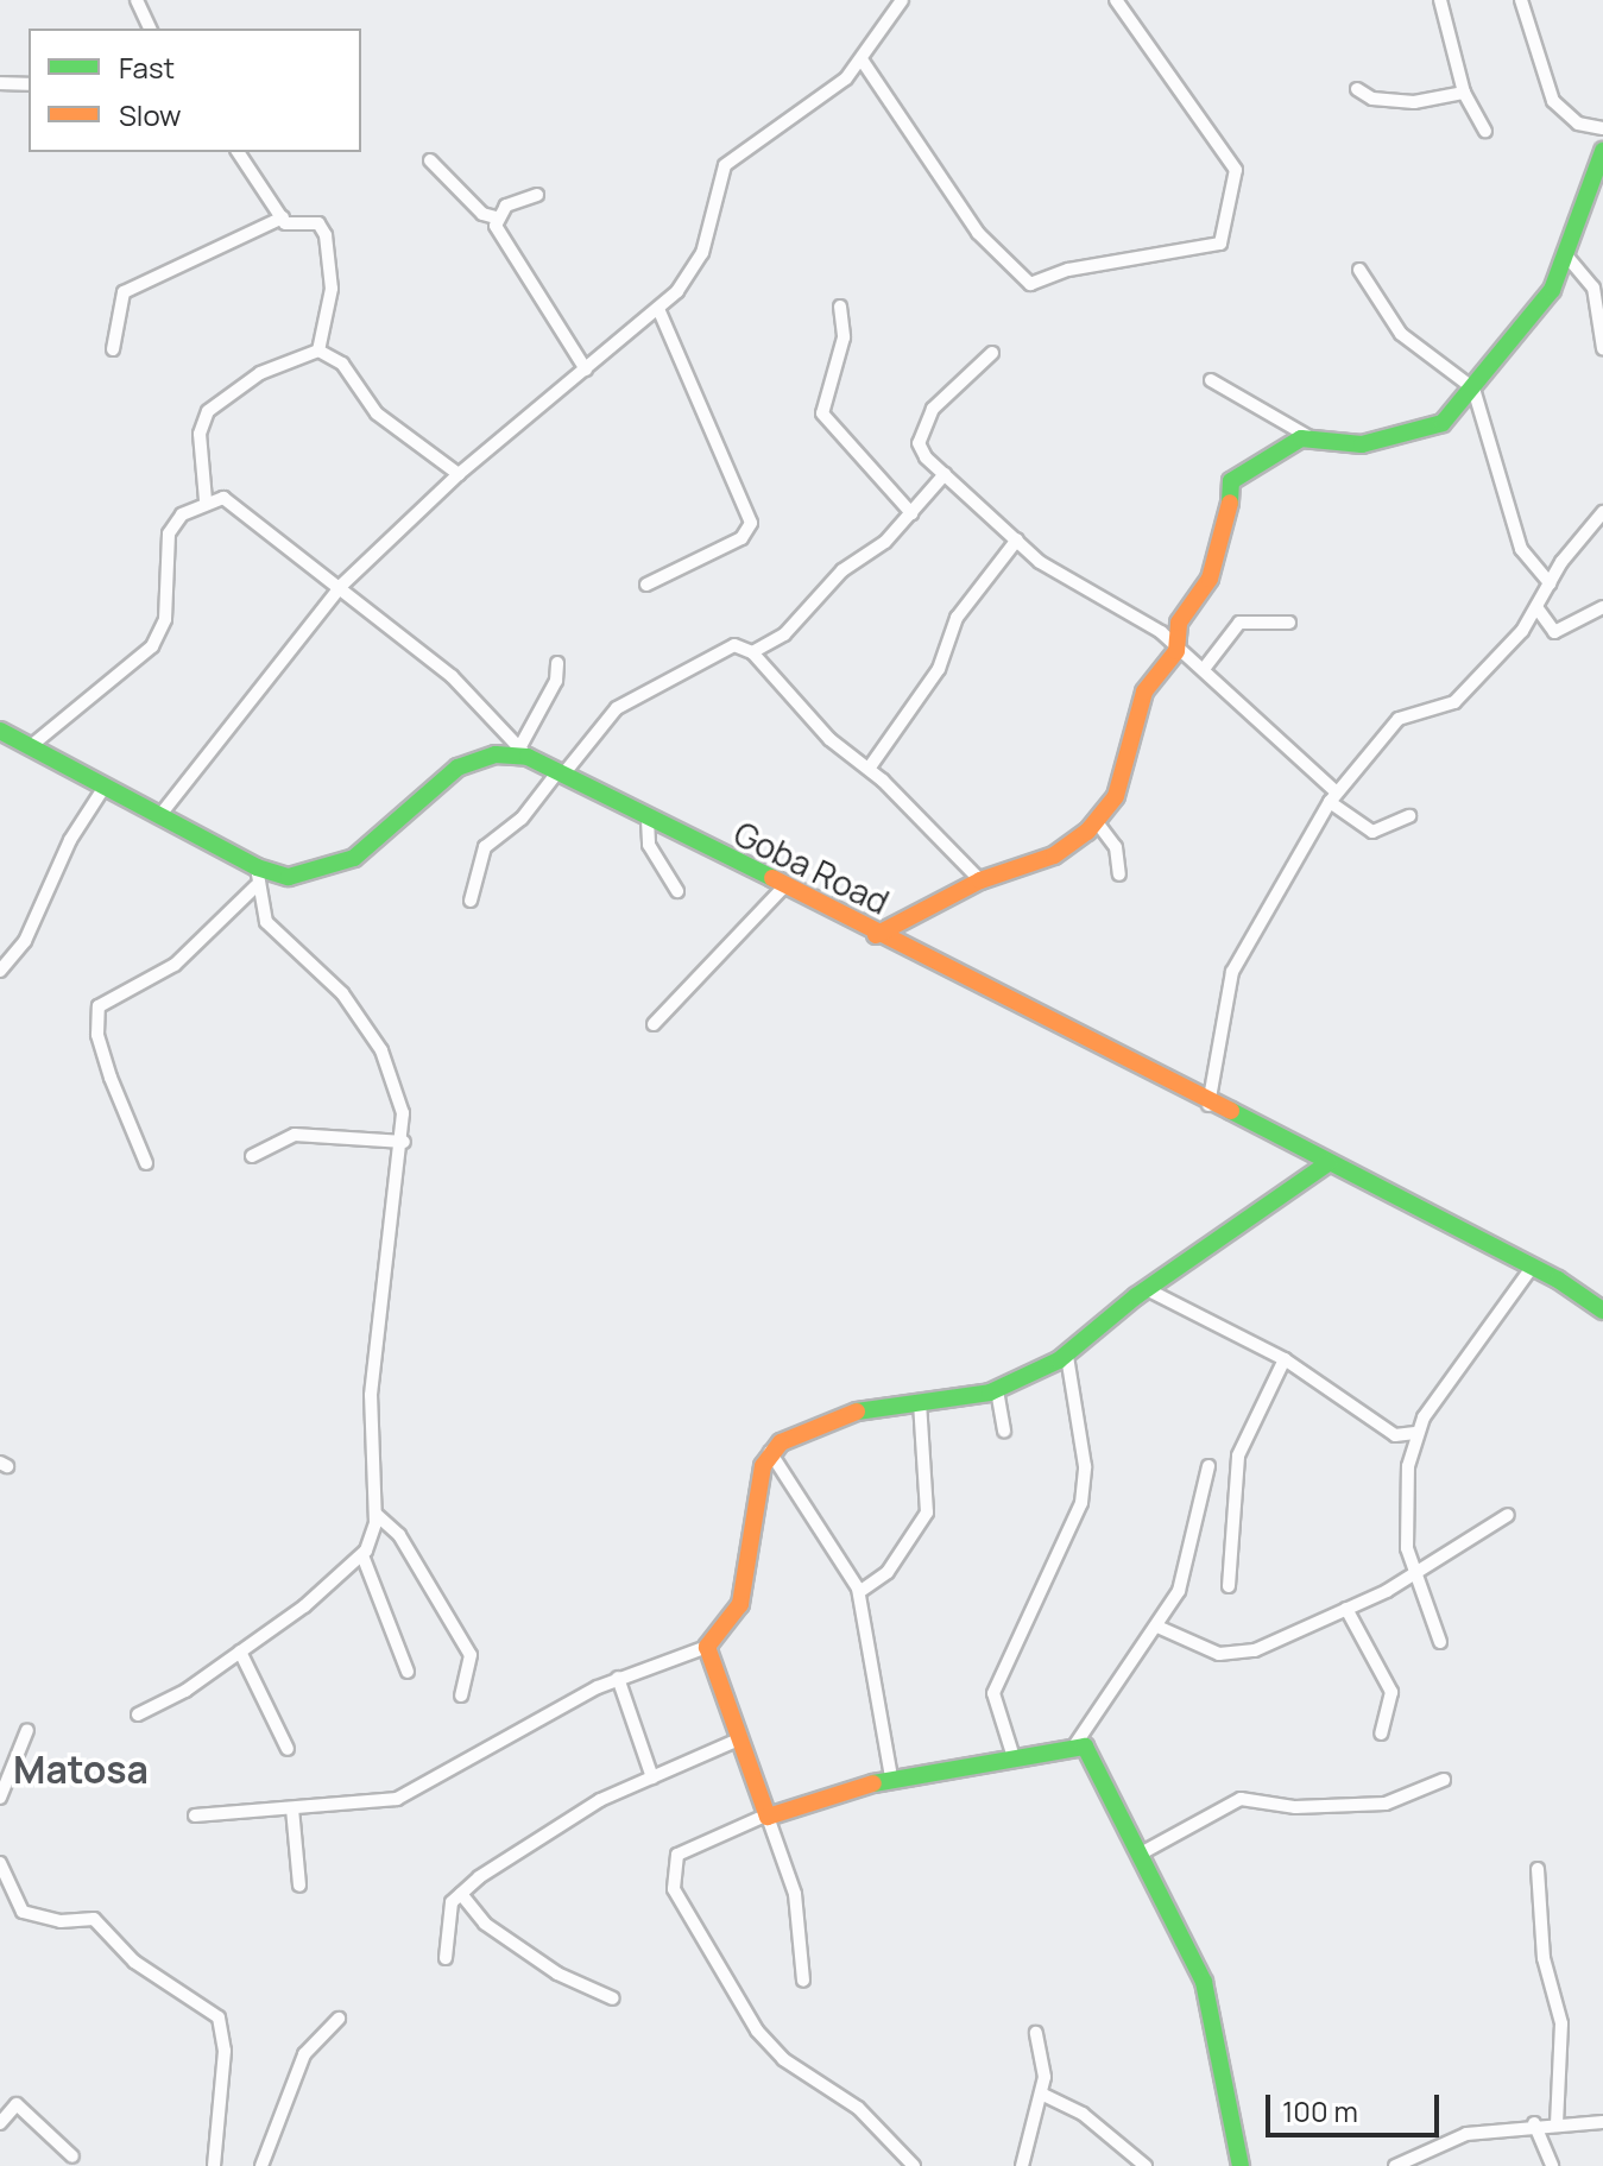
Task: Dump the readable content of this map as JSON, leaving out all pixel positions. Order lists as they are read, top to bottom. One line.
{"streets":{"street":["Goba Road"]},"districts":["Matosa"],"legend":["Fast","Slow"],"scale_bar":"100 m"}
